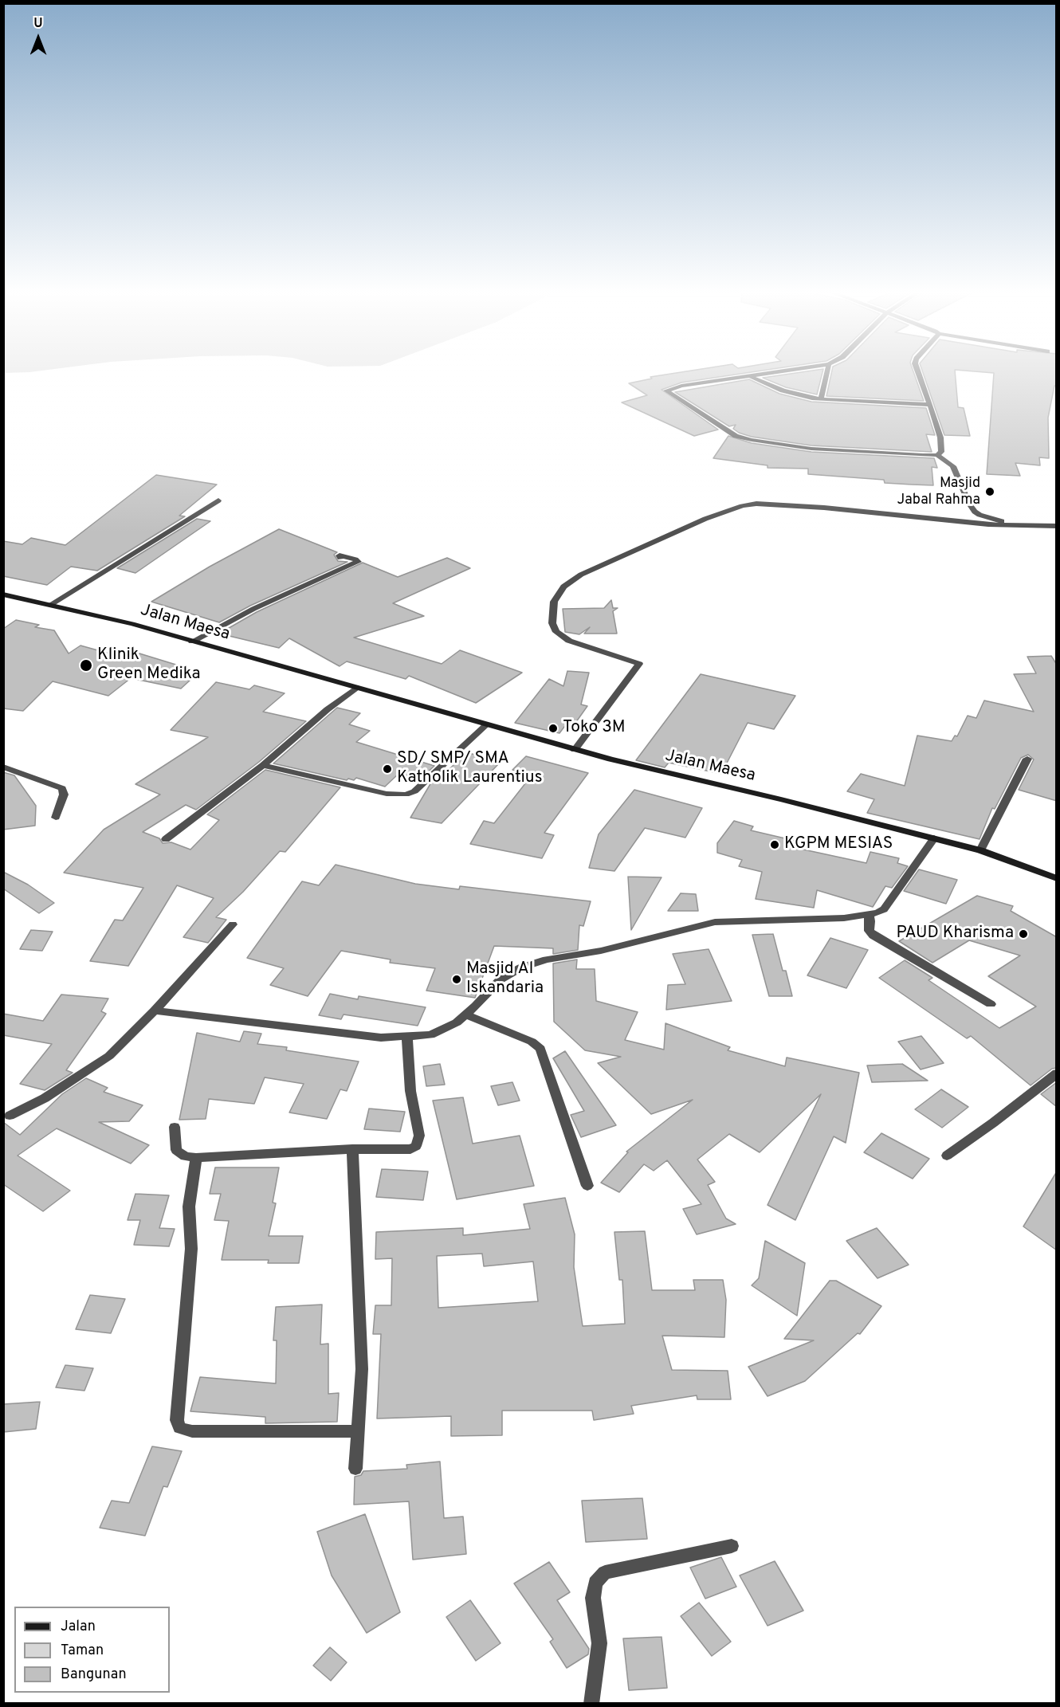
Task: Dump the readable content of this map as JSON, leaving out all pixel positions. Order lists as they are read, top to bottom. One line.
{"streets":{"street":["Jalan Maesa"]},"places":["Masjid Jabal Rahma","Klinik Green Medika","Toko 3M","SD/ SMP/ SMA Katholik Laurentius","KGPM MESIAS","PAUD Kharisma","Masjid Al Iskandaria"],"legend":["Jalan","Taman","Bangunan"],"north":"top"}
